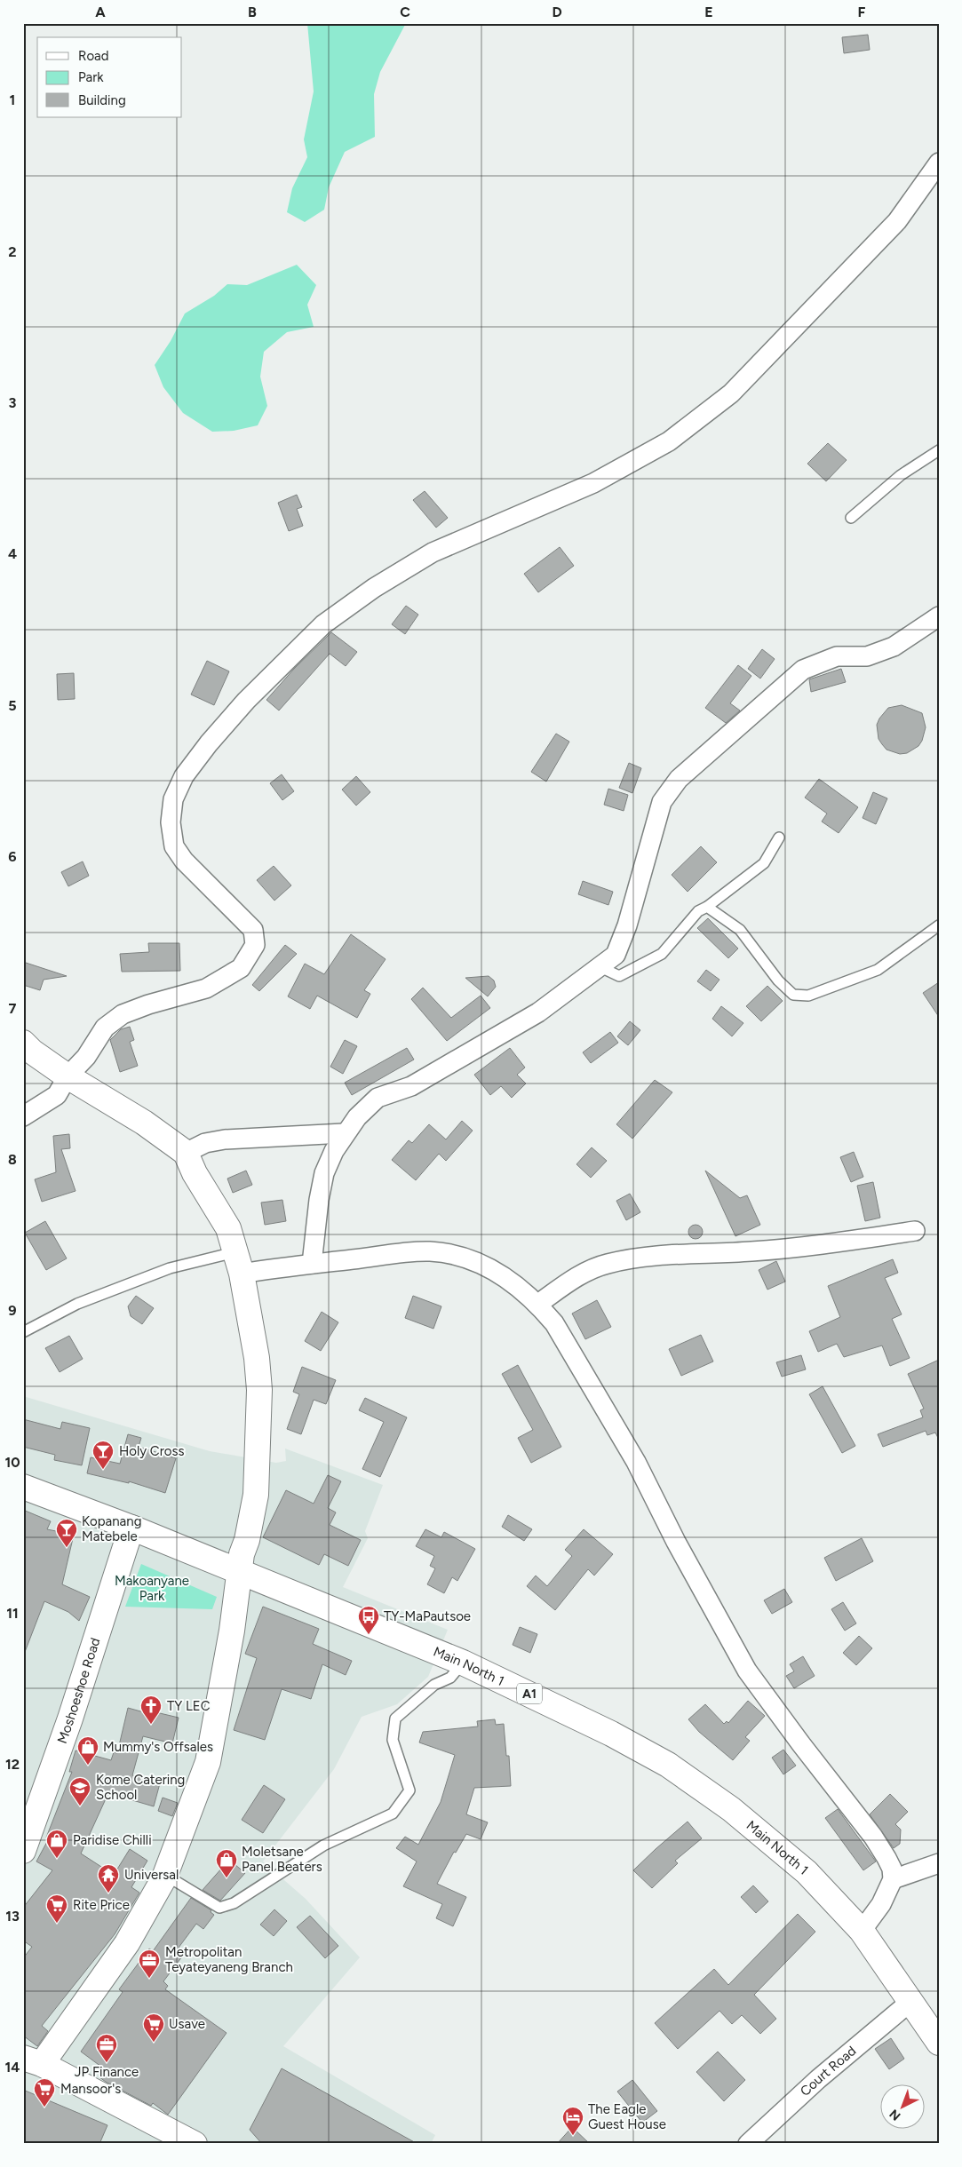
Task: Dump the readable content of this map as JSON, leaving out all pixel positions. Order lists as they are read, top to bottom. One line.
{"streets":{"main road":["Main North 1","Moshoeshoe Road","A1"],"street":["Court Road"]},"crossings":[["Main North 1","Moshoeshoe Road"],["Main North 1","Court Road"]],"parks":["Makoanyane Park"],"places":{"bar":["Holy Cross","Kopanang Matebele"],"bus stop":["TY-MaPautsoe"],"church":["TY LEC"],"shop":["Mummy's Offsales","Paridise Chilli","Moletsane Panel Beaters"],"school or university":["Kome Catering School"],"temple":["Universal"],"supermarket":["Rite Price","Usave","Mansoor's"],"office":["Metropolitan Teyateyaneng Branch","JP Finance"],"hotel":["The Eagle Guest House"]},"legend":["Road","Park","Building"],"north":"bottom left","grid":{"columns":["A","B","C","D","E","F"],"rows":["1","2","3","4","5","6","7","8","9","10","11","12","13","14"]}}
